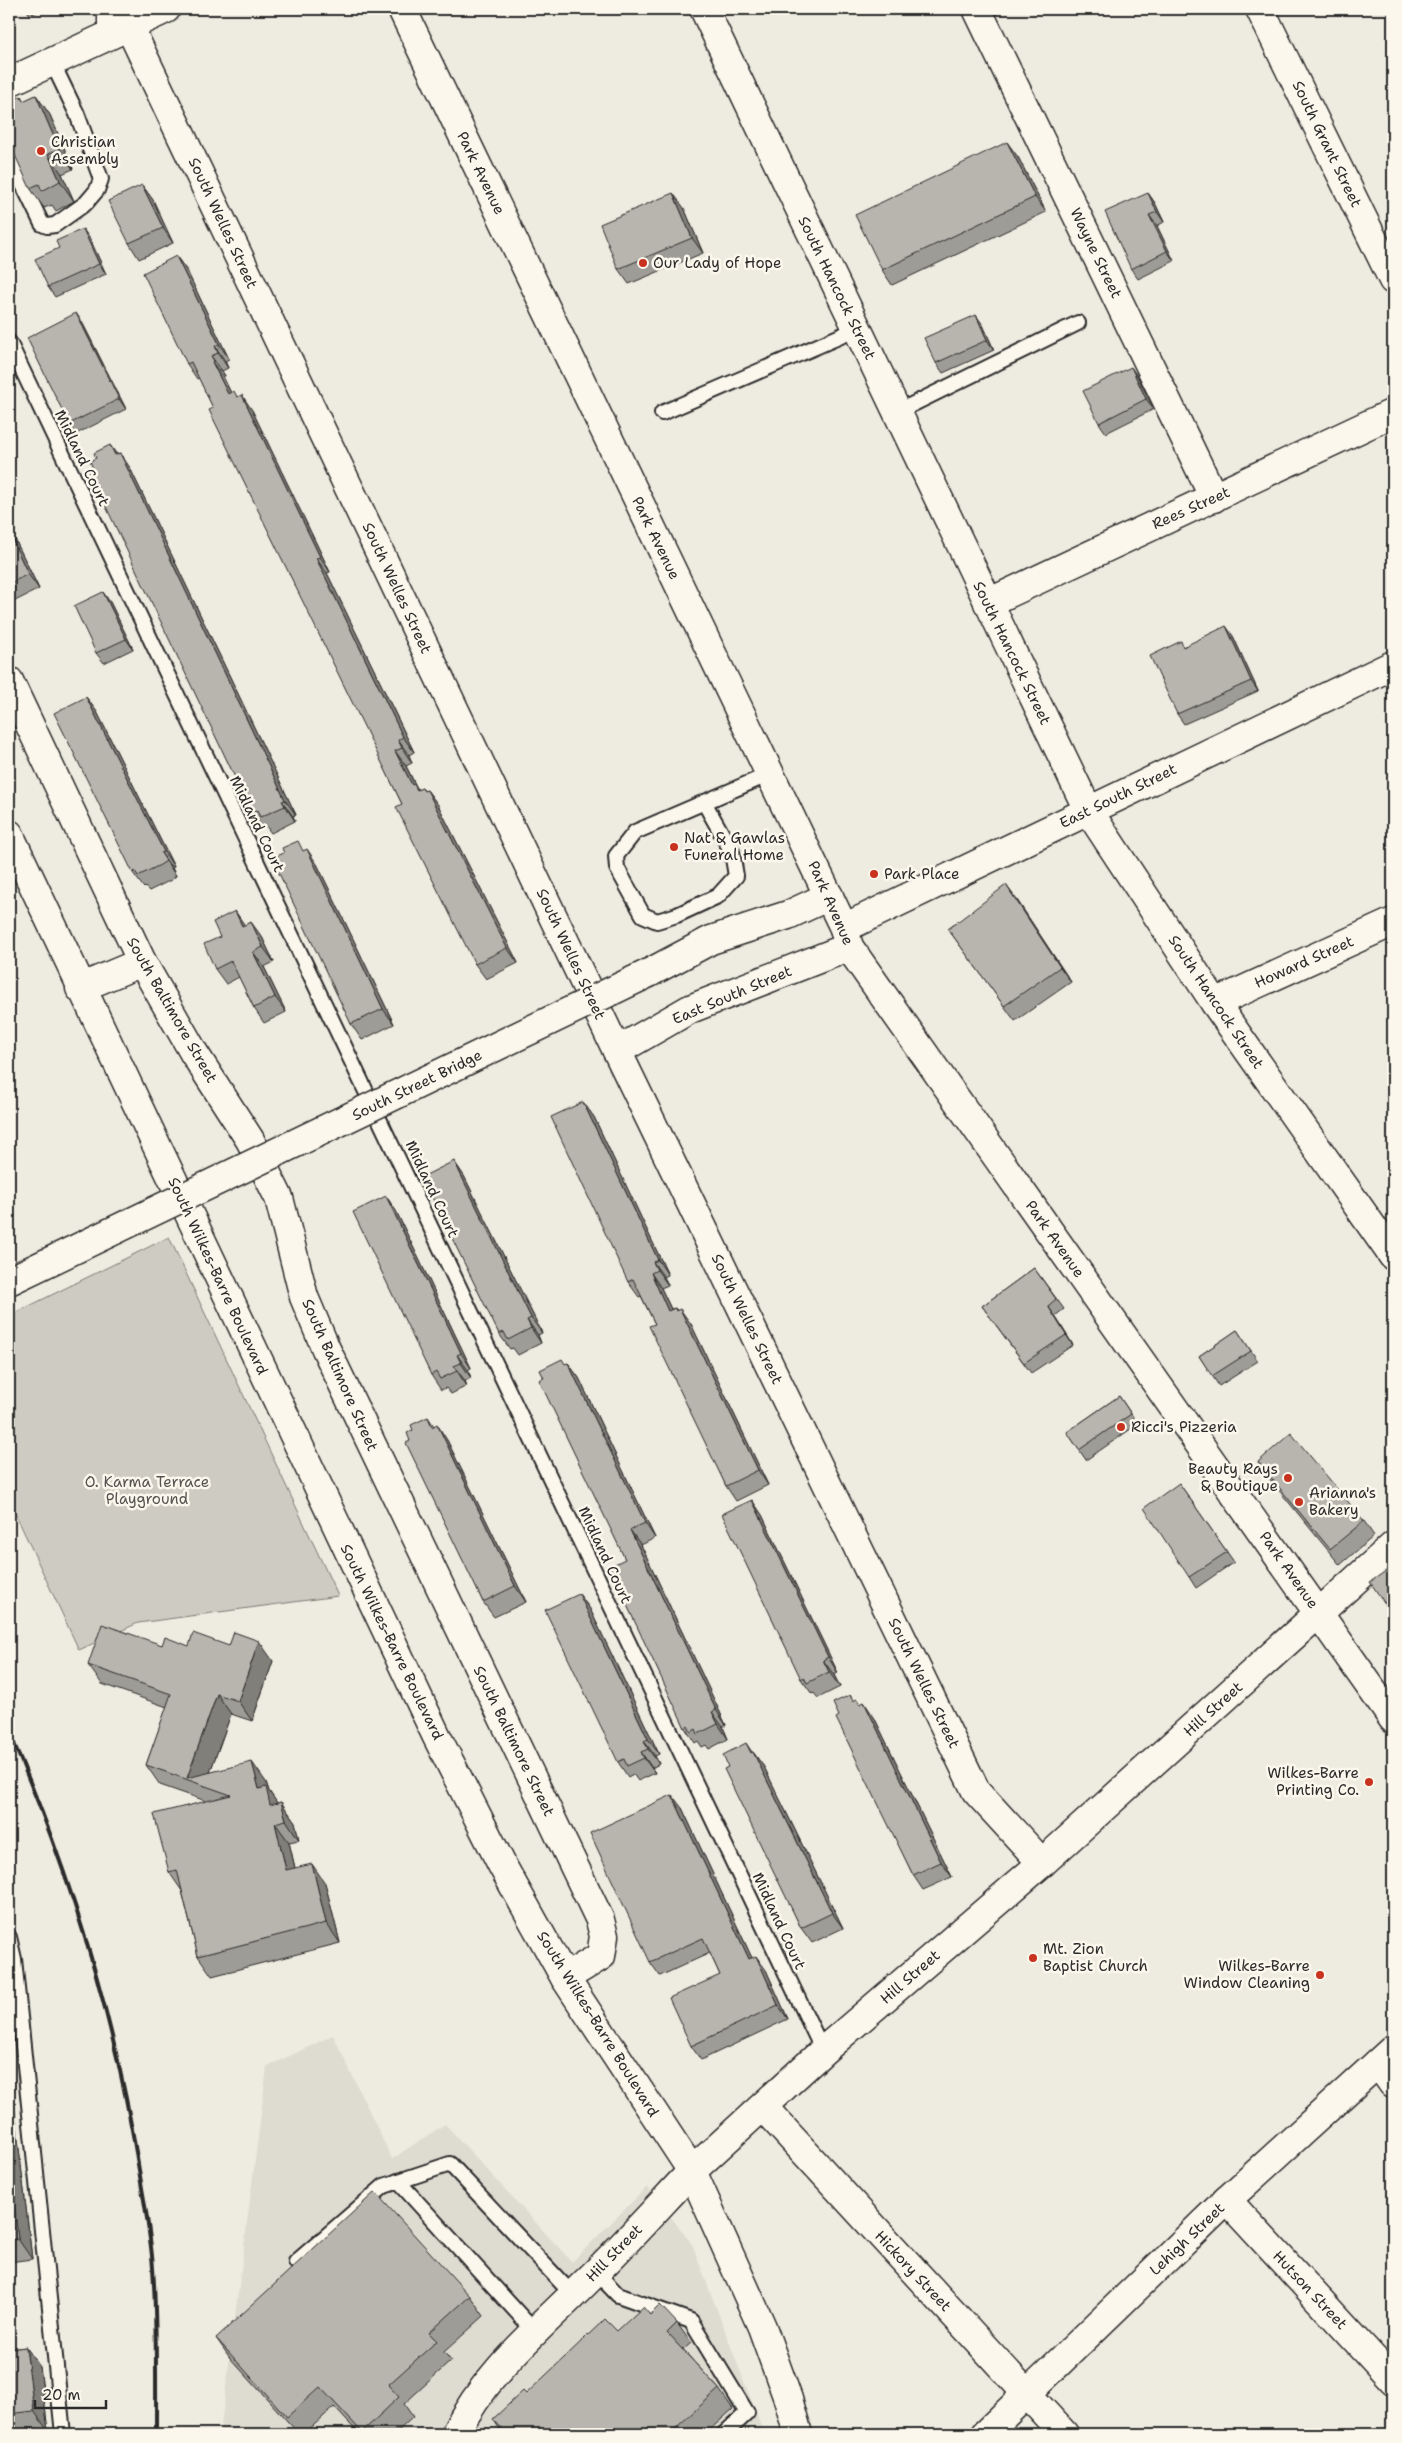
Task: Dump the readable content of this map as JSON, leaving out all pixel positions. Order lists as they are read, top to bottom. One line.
{"streets":{"street":["South Grant Street","Park Avenue","South Welles Street","Wayne Street","South Hancock Street","Rees Street","East South Street","Howard Street","South Baltimore Street","South Street Bridge","South Wilkes-Barre Boulevard","Hill Street","Lehigh Street","Hickory Street","Hutson Street"],"lane":["Midland Court"]},"crossings":[["Park Avenue","East South Street"],["Park Avenue","South Street Bridge"],["Park Avenue","Hill Street"],["South Welles Street","East South Street"],["South Welles Street","Hill Street"],["Wayne Street","Rees Street"],["South Hancock Street","Rees Street"],["South Hancock Street","East South Street"],["South Hancock Street","Howard Street"],["Midland Court","Hill Street"],["South Baltimore Street","South Wilkes-Barre Boulevard"],["South Wilkes-Barre Boulevard","Hill Street"],["Hill Street","Hickory Street"],["Lehigh Street","Hickory Street"],["Lehigh Street","Hutson Street"]],"parks":["O. Karma Terrace Playground"],"places":["Christian Assembly","Our Lady of Hope","Nat & Gawlas Funeral Home","Park Place","Ricci's Pizzeria","Beauty Rays & Boutique","Arianna's Bakery","Wilkes-Barre Printing Co.","Mt. Zion Baptist Church","Wilkes-Barre Window Cleaning"],"scale_bar":"20 m"}
